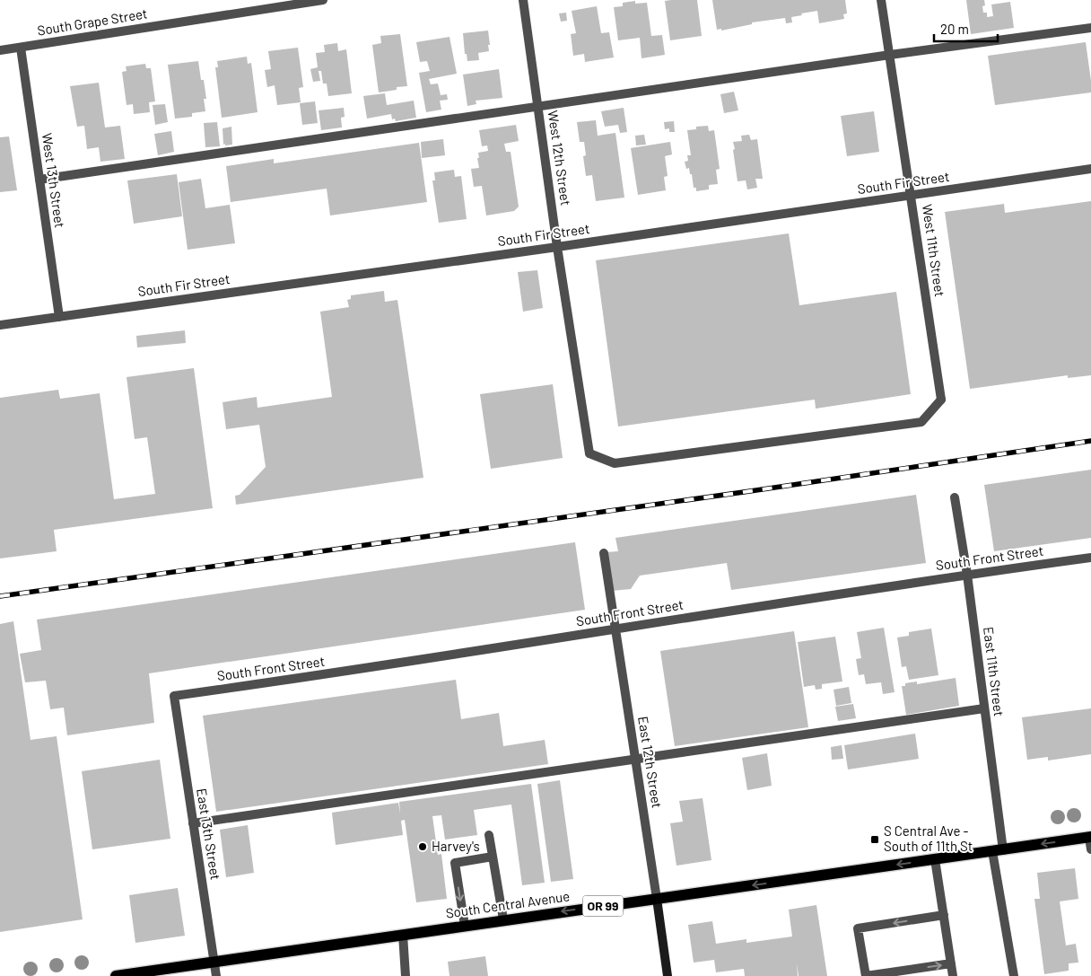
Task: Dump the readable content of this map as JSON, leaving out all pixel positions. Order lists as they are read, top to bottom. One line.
{"streets":{"main road":["South Central Avenue","OR 99"],"street":["South Grape Street","West 12th Street","West 13th Street","South Fir Street","West 11th Street","South Front Street","East 11th Street","East 12th Street","East 13th Street"]},"crossings":[["South Grape Street","West 13th Street"],["West 12th Street","South Fir Street"],["West 12th Street","West 11th Street"],["West 13th Street","South Fir Street"],["South Fir Street","West 11th Street"],["South Front Street","East 11th Street"],["South Front Street","East 12th Street"],["South Front Street","East 13th Street"],["East 11th Street","South Central Avenue"],["East 12th Street","South Central Avenue"],["East 13th Street","South Central Avenue"]],"one_way":["South Central Avenue"],"places":{"transit":["S Central Ave - South of 11th St"],"other":["Harvey's"]},"scale_bar":"20 m"}
